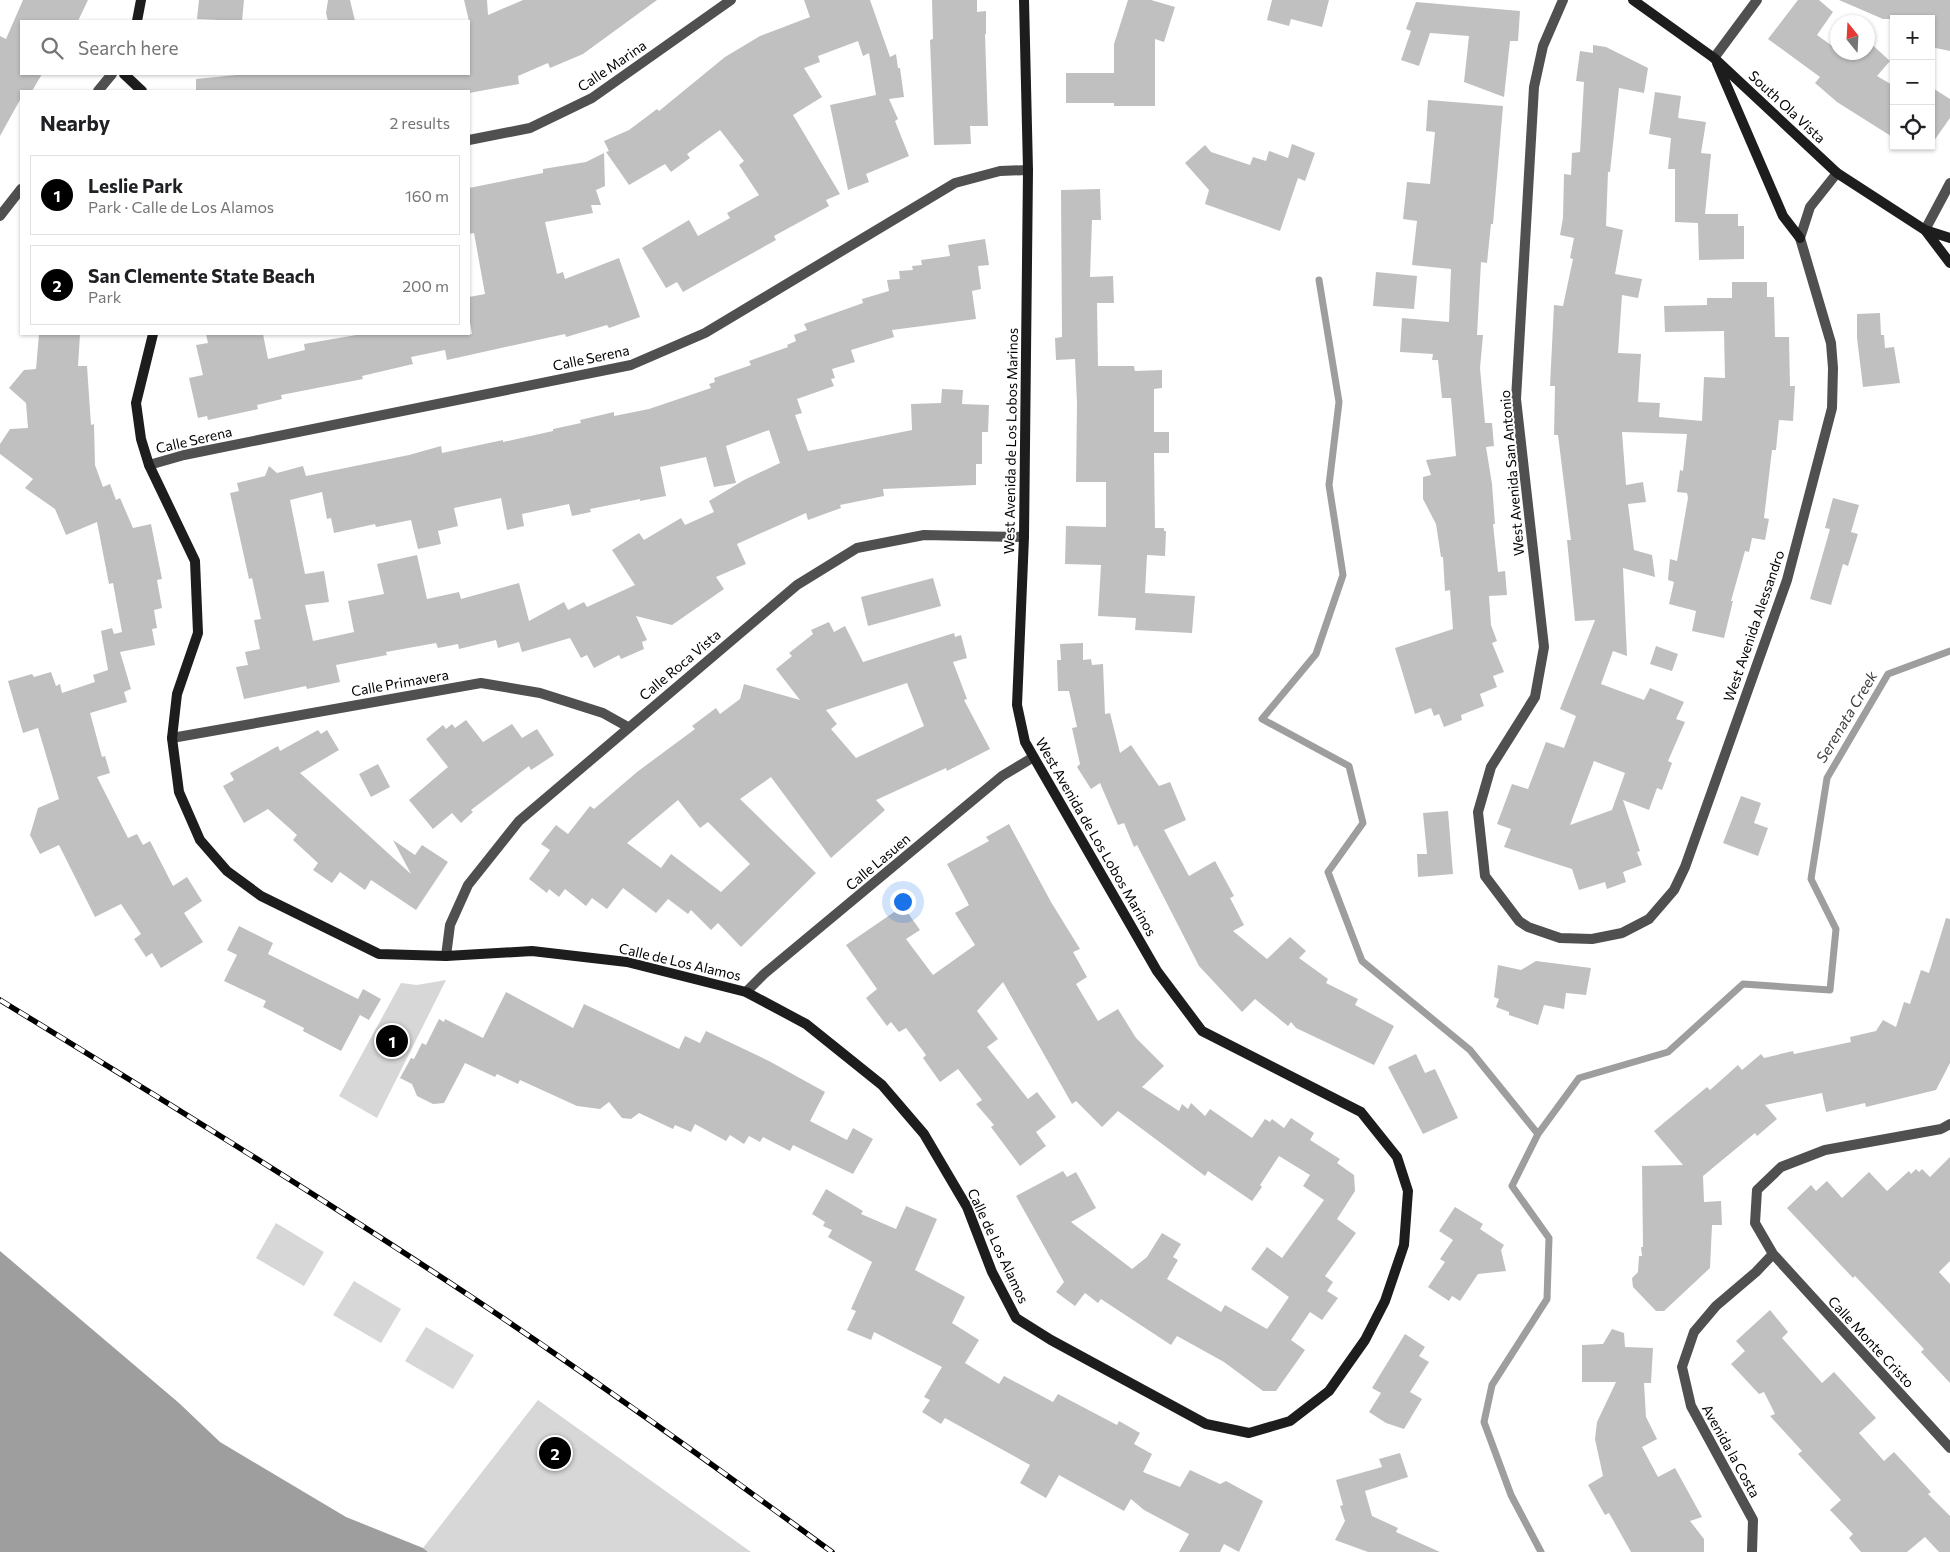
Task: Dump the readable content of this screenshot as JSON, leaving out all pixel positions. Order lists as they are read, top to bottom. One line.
{"streets":{"street":["Calle Marina","South Ola Vista","Calle Serena","West Avenida de Los Lobos Marinos","West Avenida San Antonio","West Avenida Alessandro","Calle Roca Vista","Calle Primavera","Calle Lasuen","Calle de Los Alamos","Calle Monte Cristo","Avenida la Costa"]},"crossings":[["Calle Serena","West Avenida de Los Lobos Marinos"],["Calle Serena","Calle de Los Alamos"],["West Avenida de Los Lobos Marinos","Calle Roca Vista"],["West Avenida de Los Lobos Marinos","Calle Lasuen"],["West Avenida de Los Lobos Marinos","Calle de Los Alamos"],["West Avenida San Antonio","West Avenida Alessandro"],["Calle Roca Vista","Calle Primavera"],["Calle Roca Vista","Calle de Los Alamos"],["Calle Primavera","Calle de Los Alamos"],["Calle Lasuen","Calle de Los Alamos"],["Calle Monte Cristo","Avenida la Costa"]],"water":["Serenata Creek"],"north":"top","page":{"map_buttons":["+","−"],"search":"Search here","heading":["Nearby","2 results"],"list":[{"mark":"1","name":"Leslie Park","note":"Park · Calle de Los Alamos","value":"160 m"},{"mark":"2","name":"San Clemente State Beach","note":"Park","value":"200 m"}],"pins":["1","2"]}}
